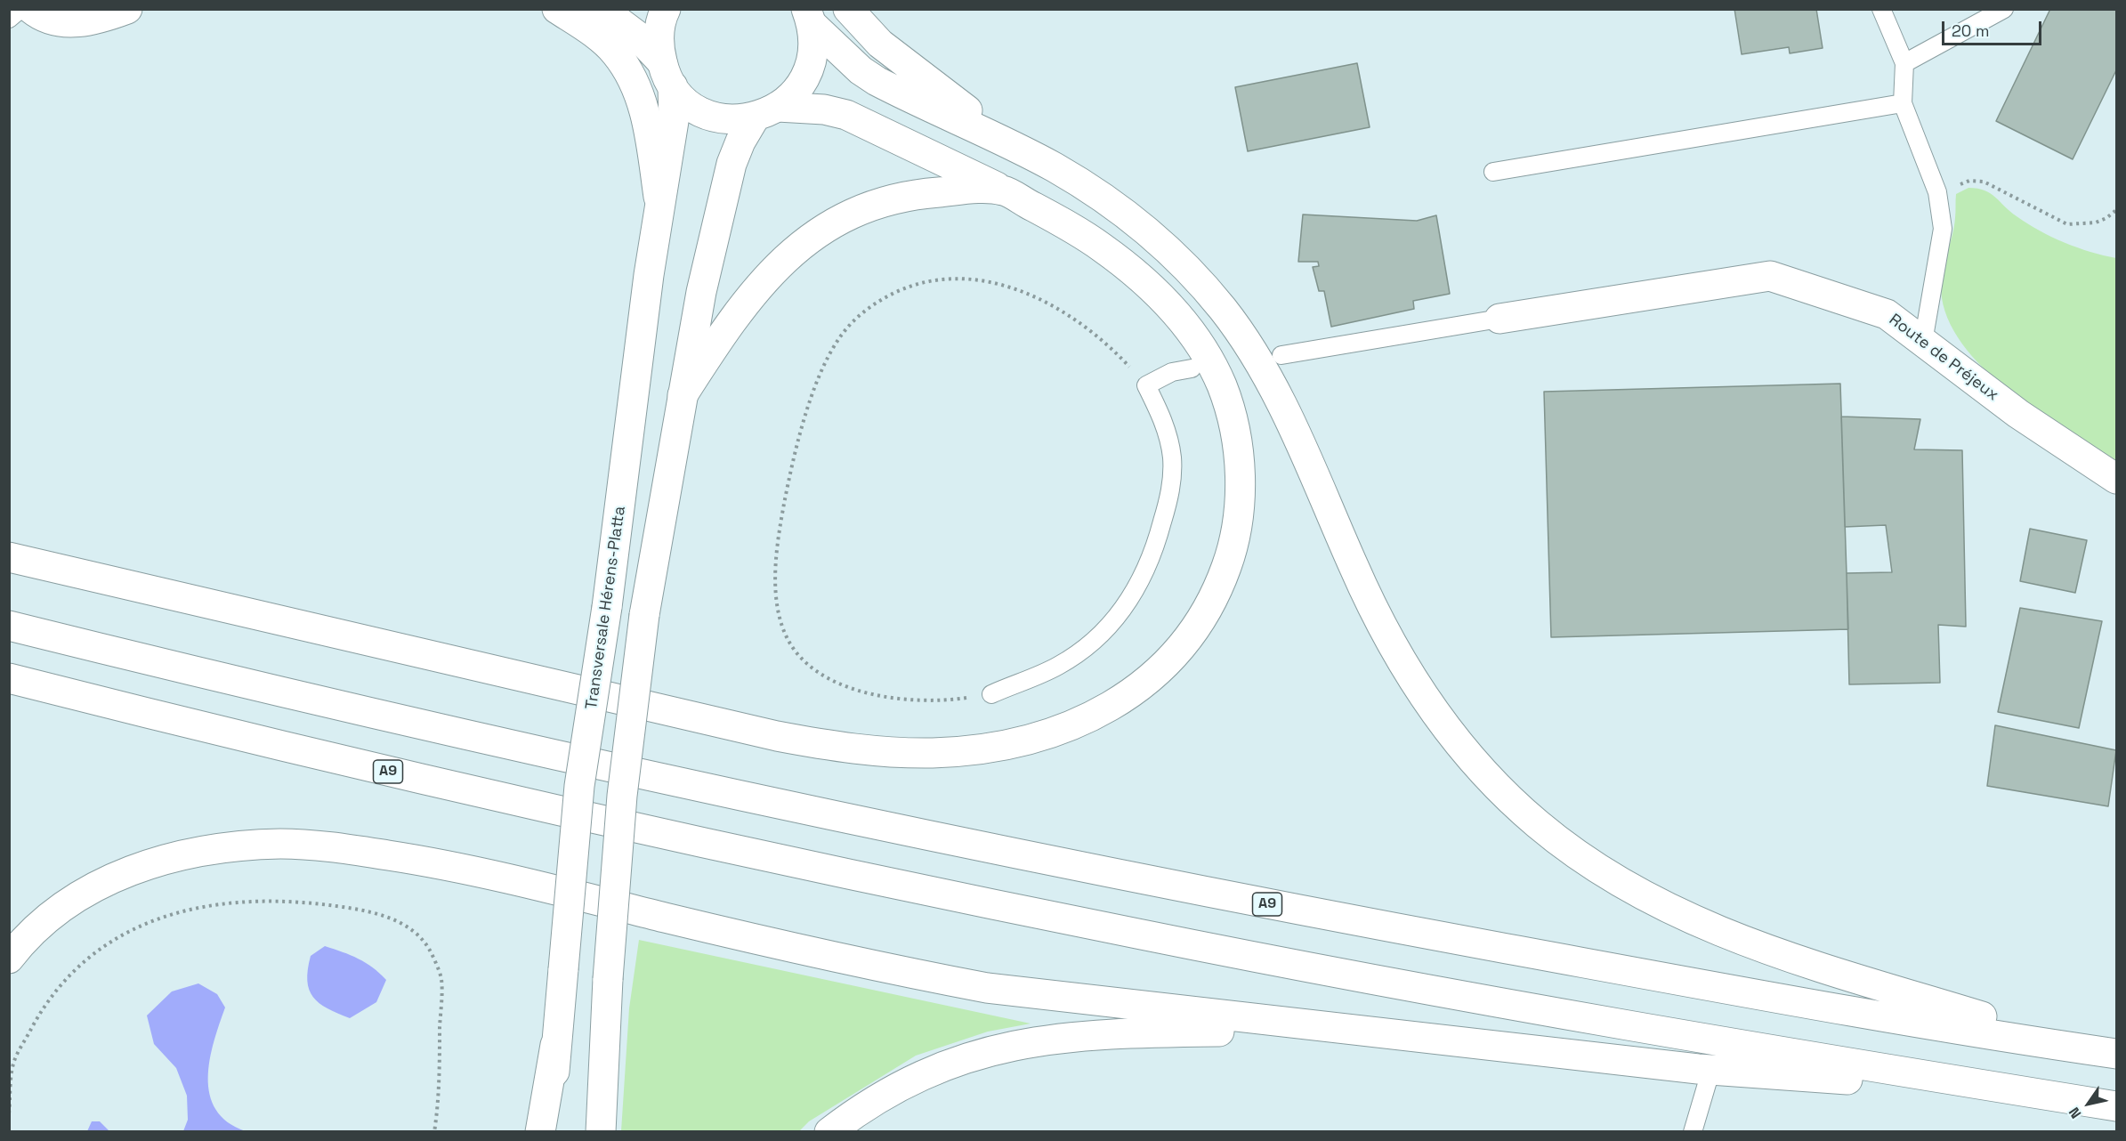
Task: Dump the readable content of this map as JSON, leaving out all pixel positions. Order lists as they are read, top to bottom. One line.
{"streets":{"main road":["Route de Préjeux","Transversale Hérens-Platta","A9"]},"scale_bar":"20 m","north":"bottom left"}
